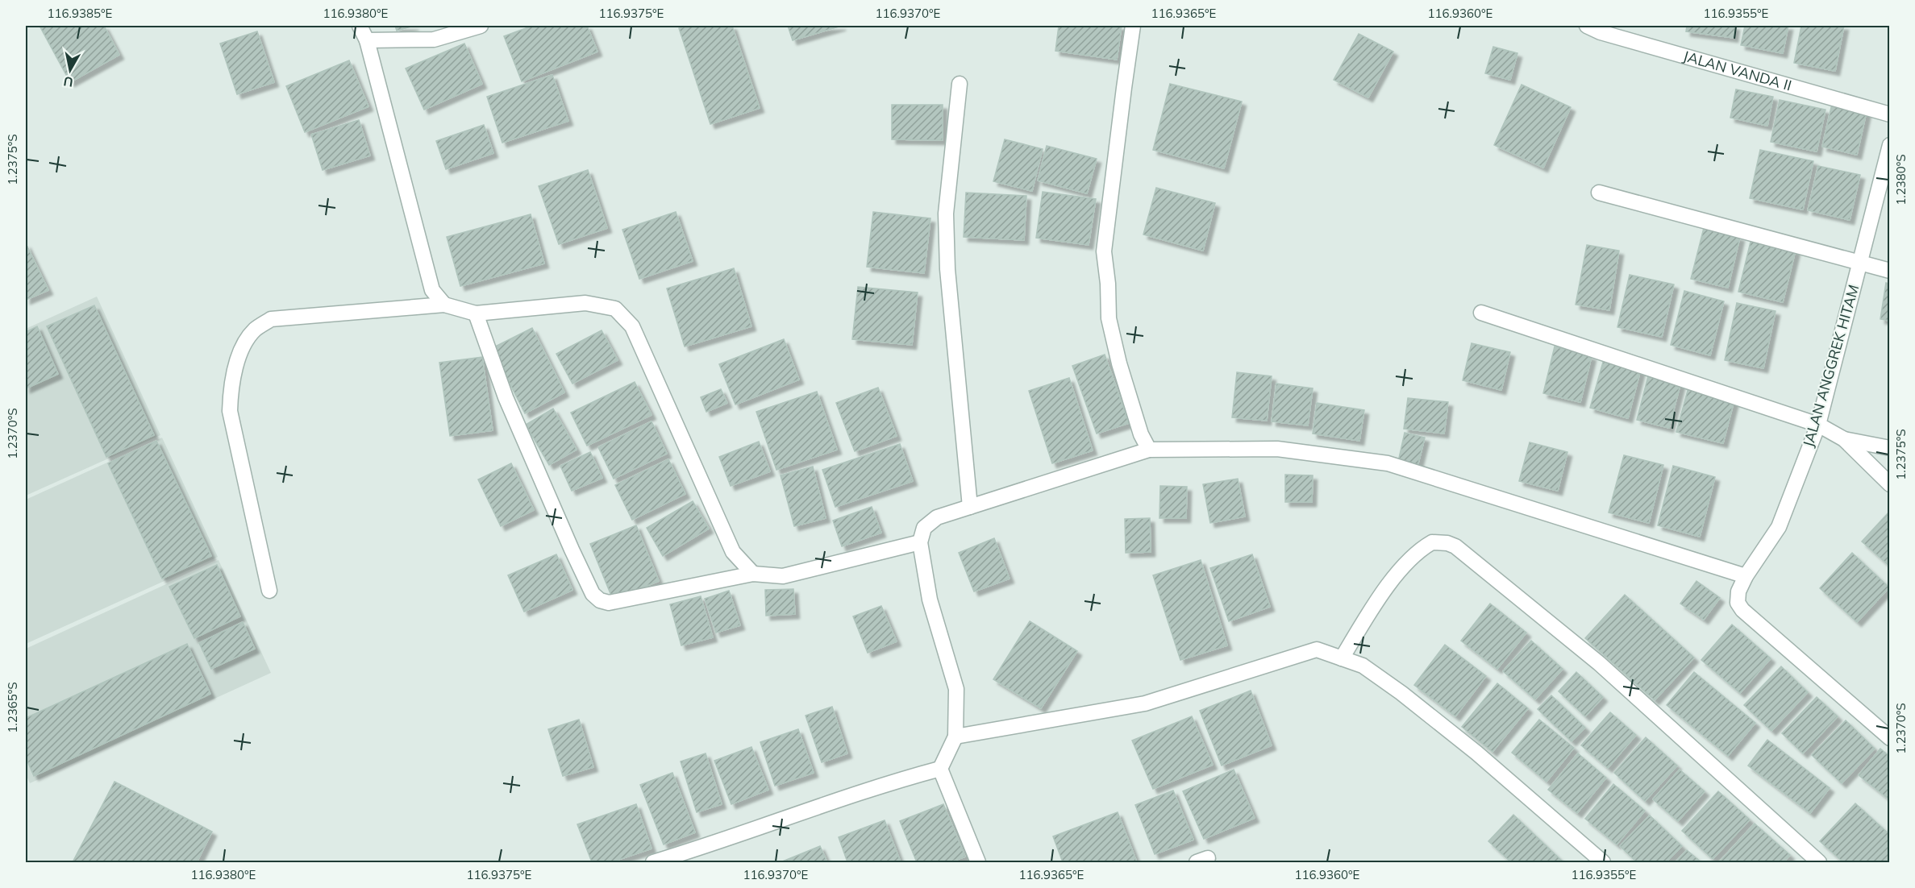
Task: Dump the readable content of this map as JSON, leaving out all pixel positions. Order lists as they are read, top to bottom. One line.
{"streets":{"street":["JALAN VANDA II","JALAN ANGGREK HITAM"]},"north":"bottom","coordinates":["116.9385°E","116.9380°E","116.9375°E","116.9370°E","116.9365°E","116.9360°E","116.9355°E","1.2375°S","1.2380°S","1.2370°S","1.2365°S"]}
